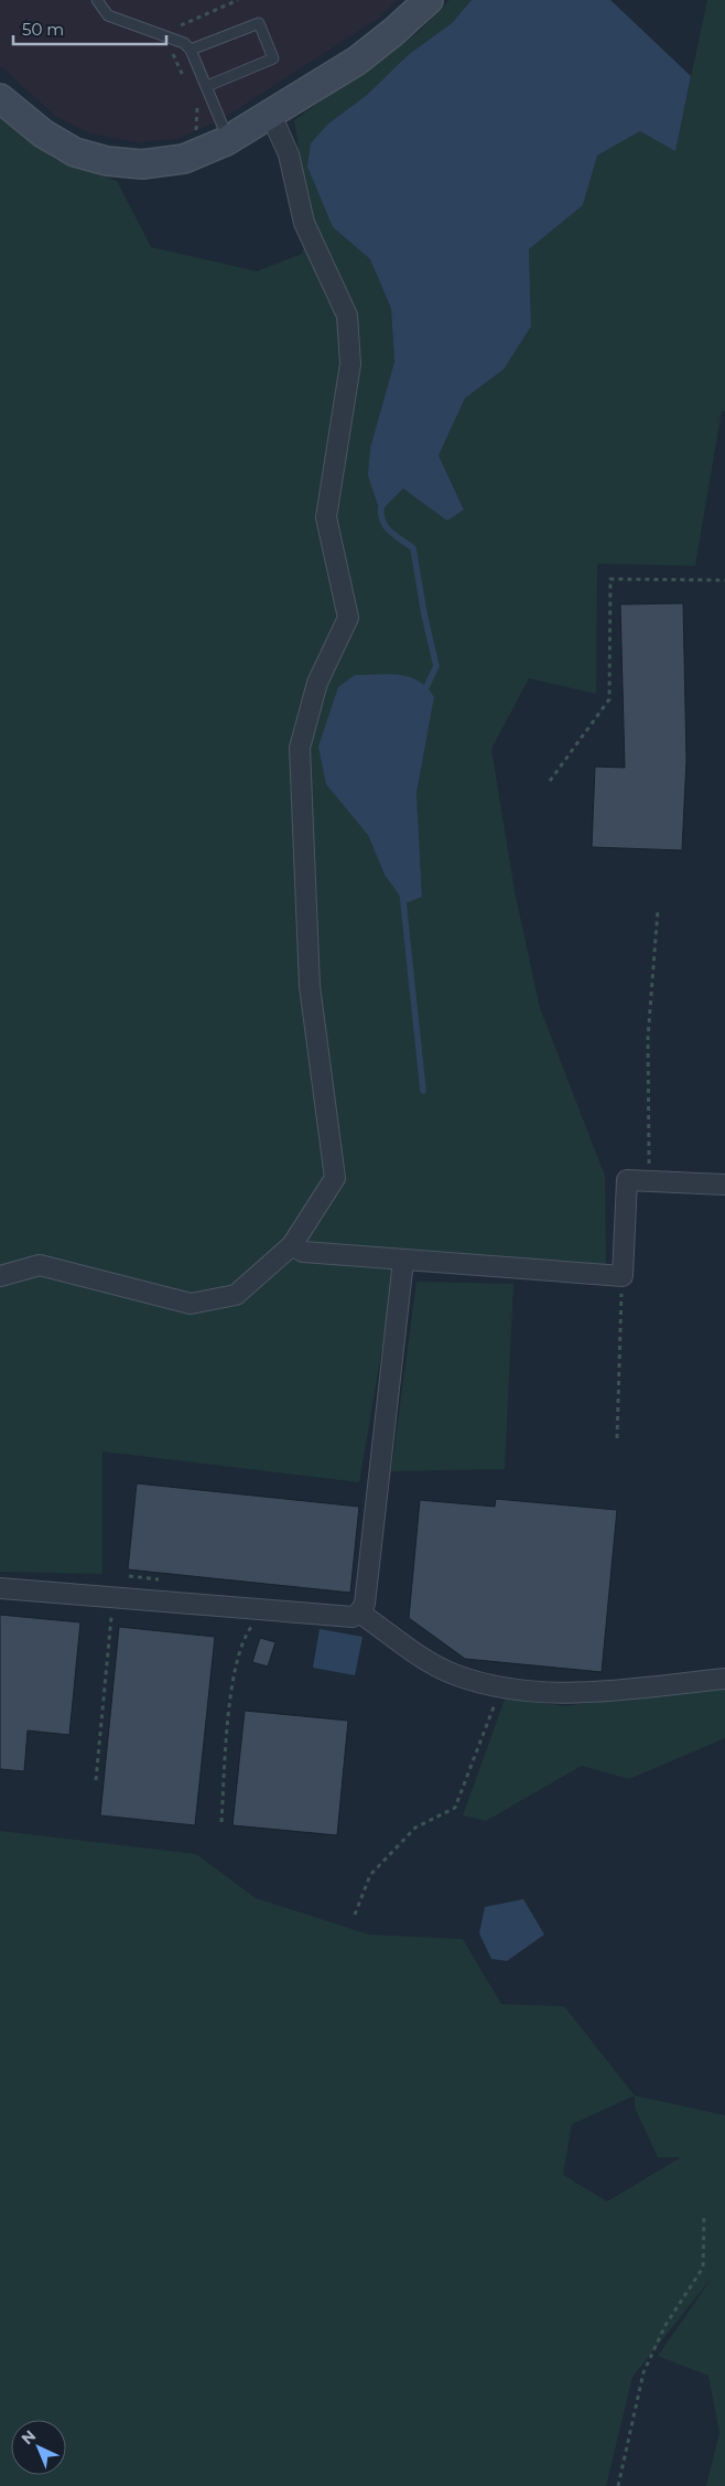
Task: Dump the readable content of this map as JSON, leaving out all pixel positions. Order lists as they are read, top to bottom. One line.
{"scale_bar":"50 m","north":"top left"}
